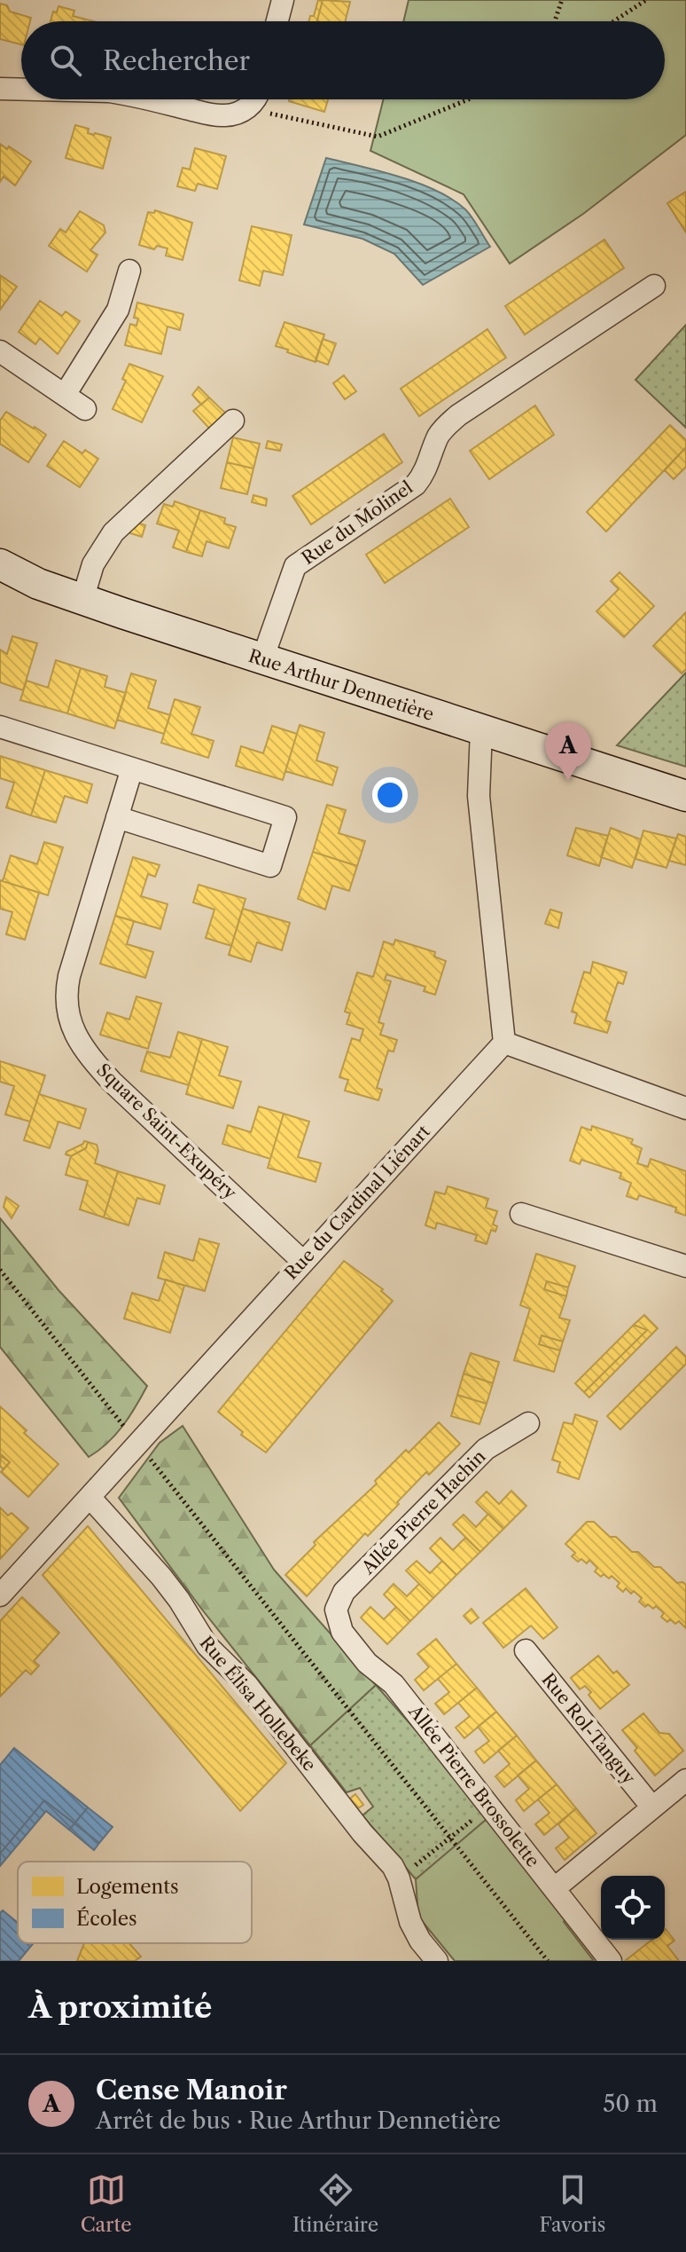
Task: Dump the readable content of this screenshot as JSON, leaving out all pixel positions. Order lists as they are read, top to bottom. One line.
{"streets":{"street":["Rue du Molinel","Rue Arthur Dennetière","Square Saint-Exupéry","Rue du Cardinal Liénart","Allée Pierre Hachin","Rue Élisa Hollebeke","Rue Rol-Tanguy","Allée Pierre Brossolette"]},"crossings":[["Rue du Molinel","Rue Arthur Dennetière"],["Square Saint-Exupéry","Rue du Cardinal Liénart"],["Rue du Cardinal Liénart","Rue Élisa Hollebeke"],["Allée Pierre Hachin","Allée Pierre Brossolette"]],"legend":["Logements","Écoles"],"page":{"search":"Rechercher","pins":"A","heading":"À proximité","list":[{"mark":"A","name":"Cense Manoir","note":"Arrêt de bus · Rue Arthur Dennetière","value":"50 m"}],"nav":["Carte","Itinéraire","Favoris"]}}
